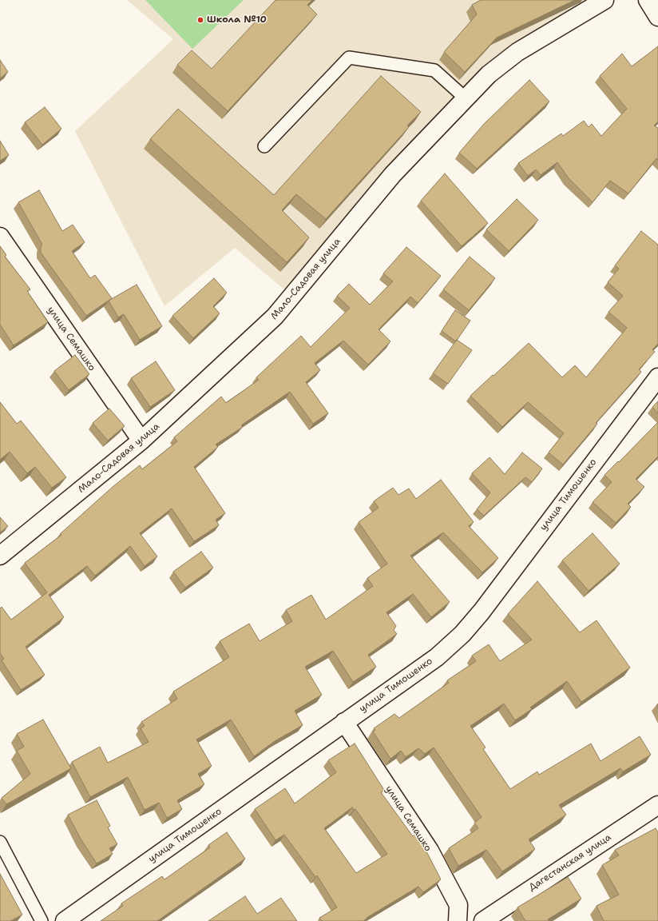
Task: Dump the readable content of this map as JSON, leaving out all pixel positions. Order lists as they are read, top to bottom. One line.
{"streets":{"street":["Мало-Садовая улица","улица Семашко","улица Тимошенко","Дагестанская улица"]},"crossings":[["Мало-Садовая улица","улица Семашко"],["улица Семашко","улица Тимошенко"]],"places":["Школа №10"]}
